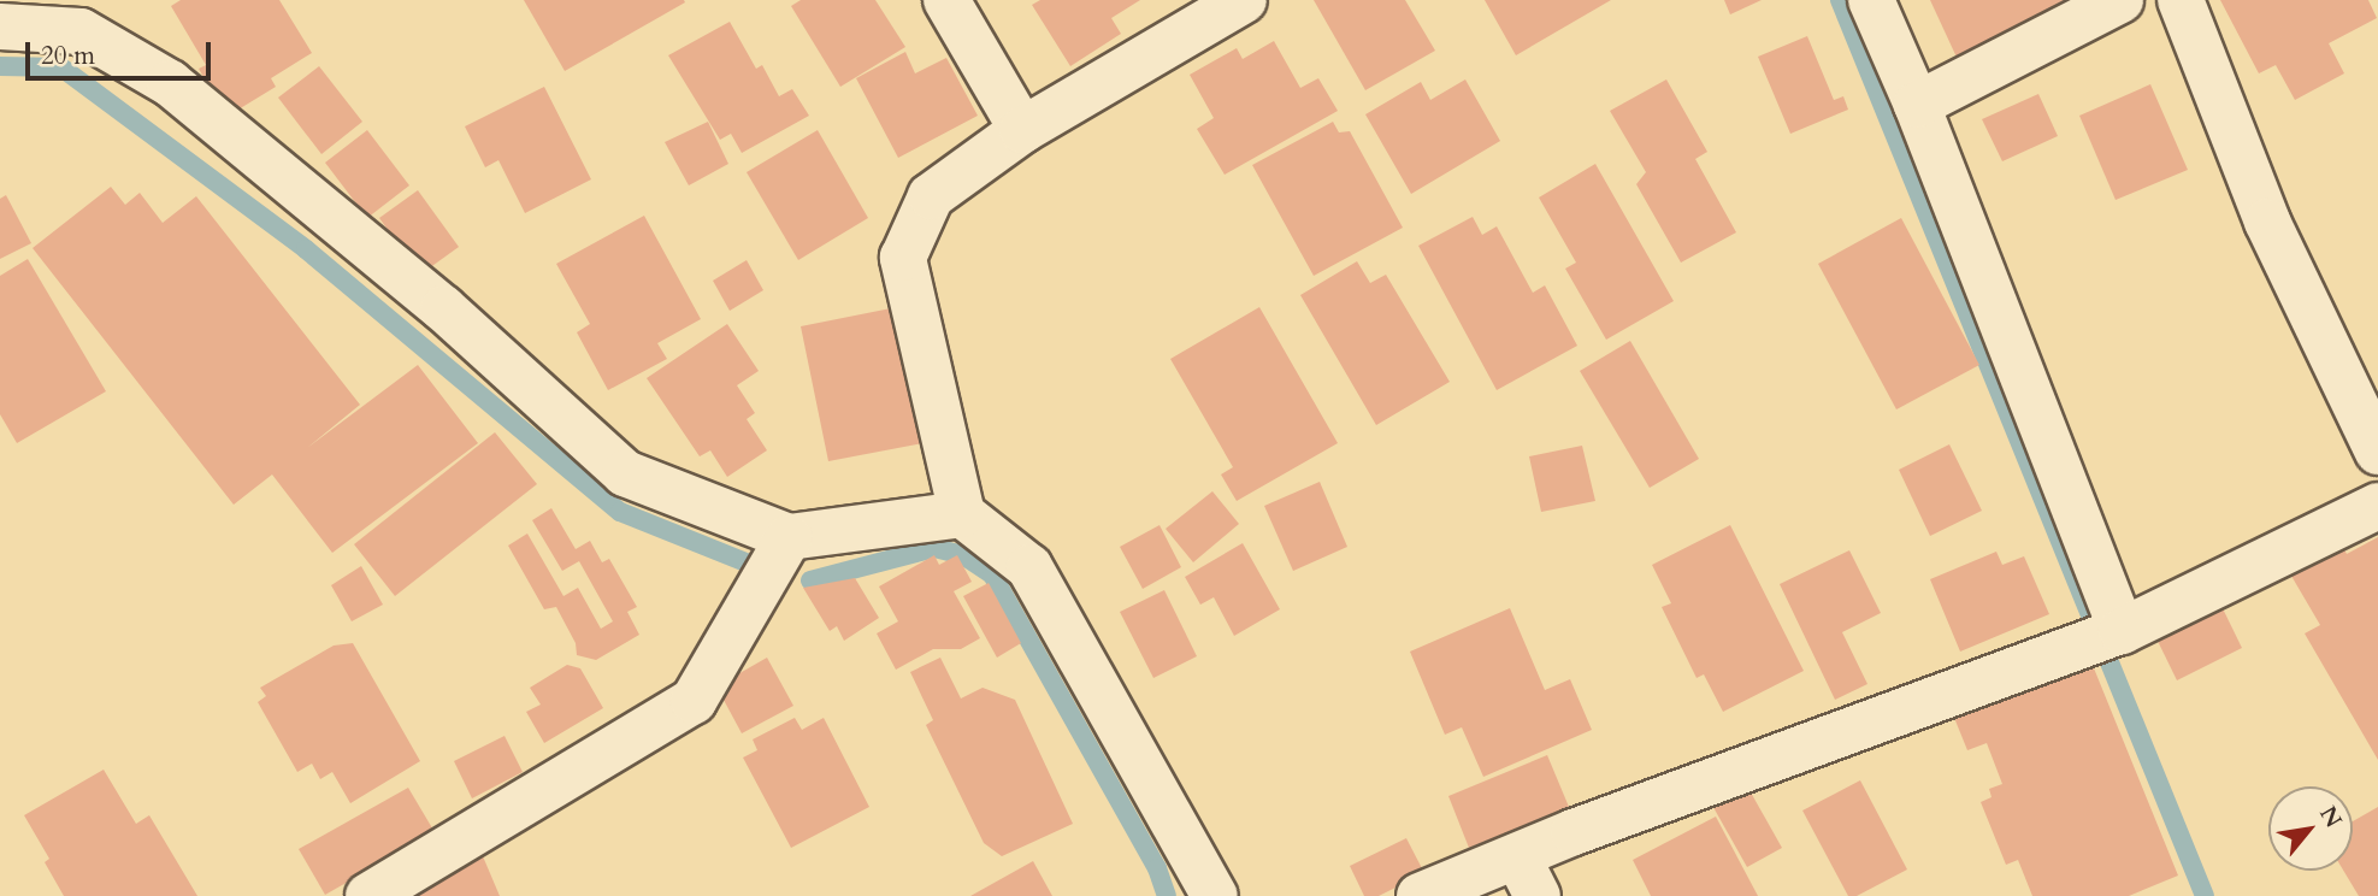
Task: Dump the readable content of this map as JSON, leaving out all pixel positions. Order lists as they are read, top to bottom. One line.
{"scale_bar":"20 m","north":"top right"}
